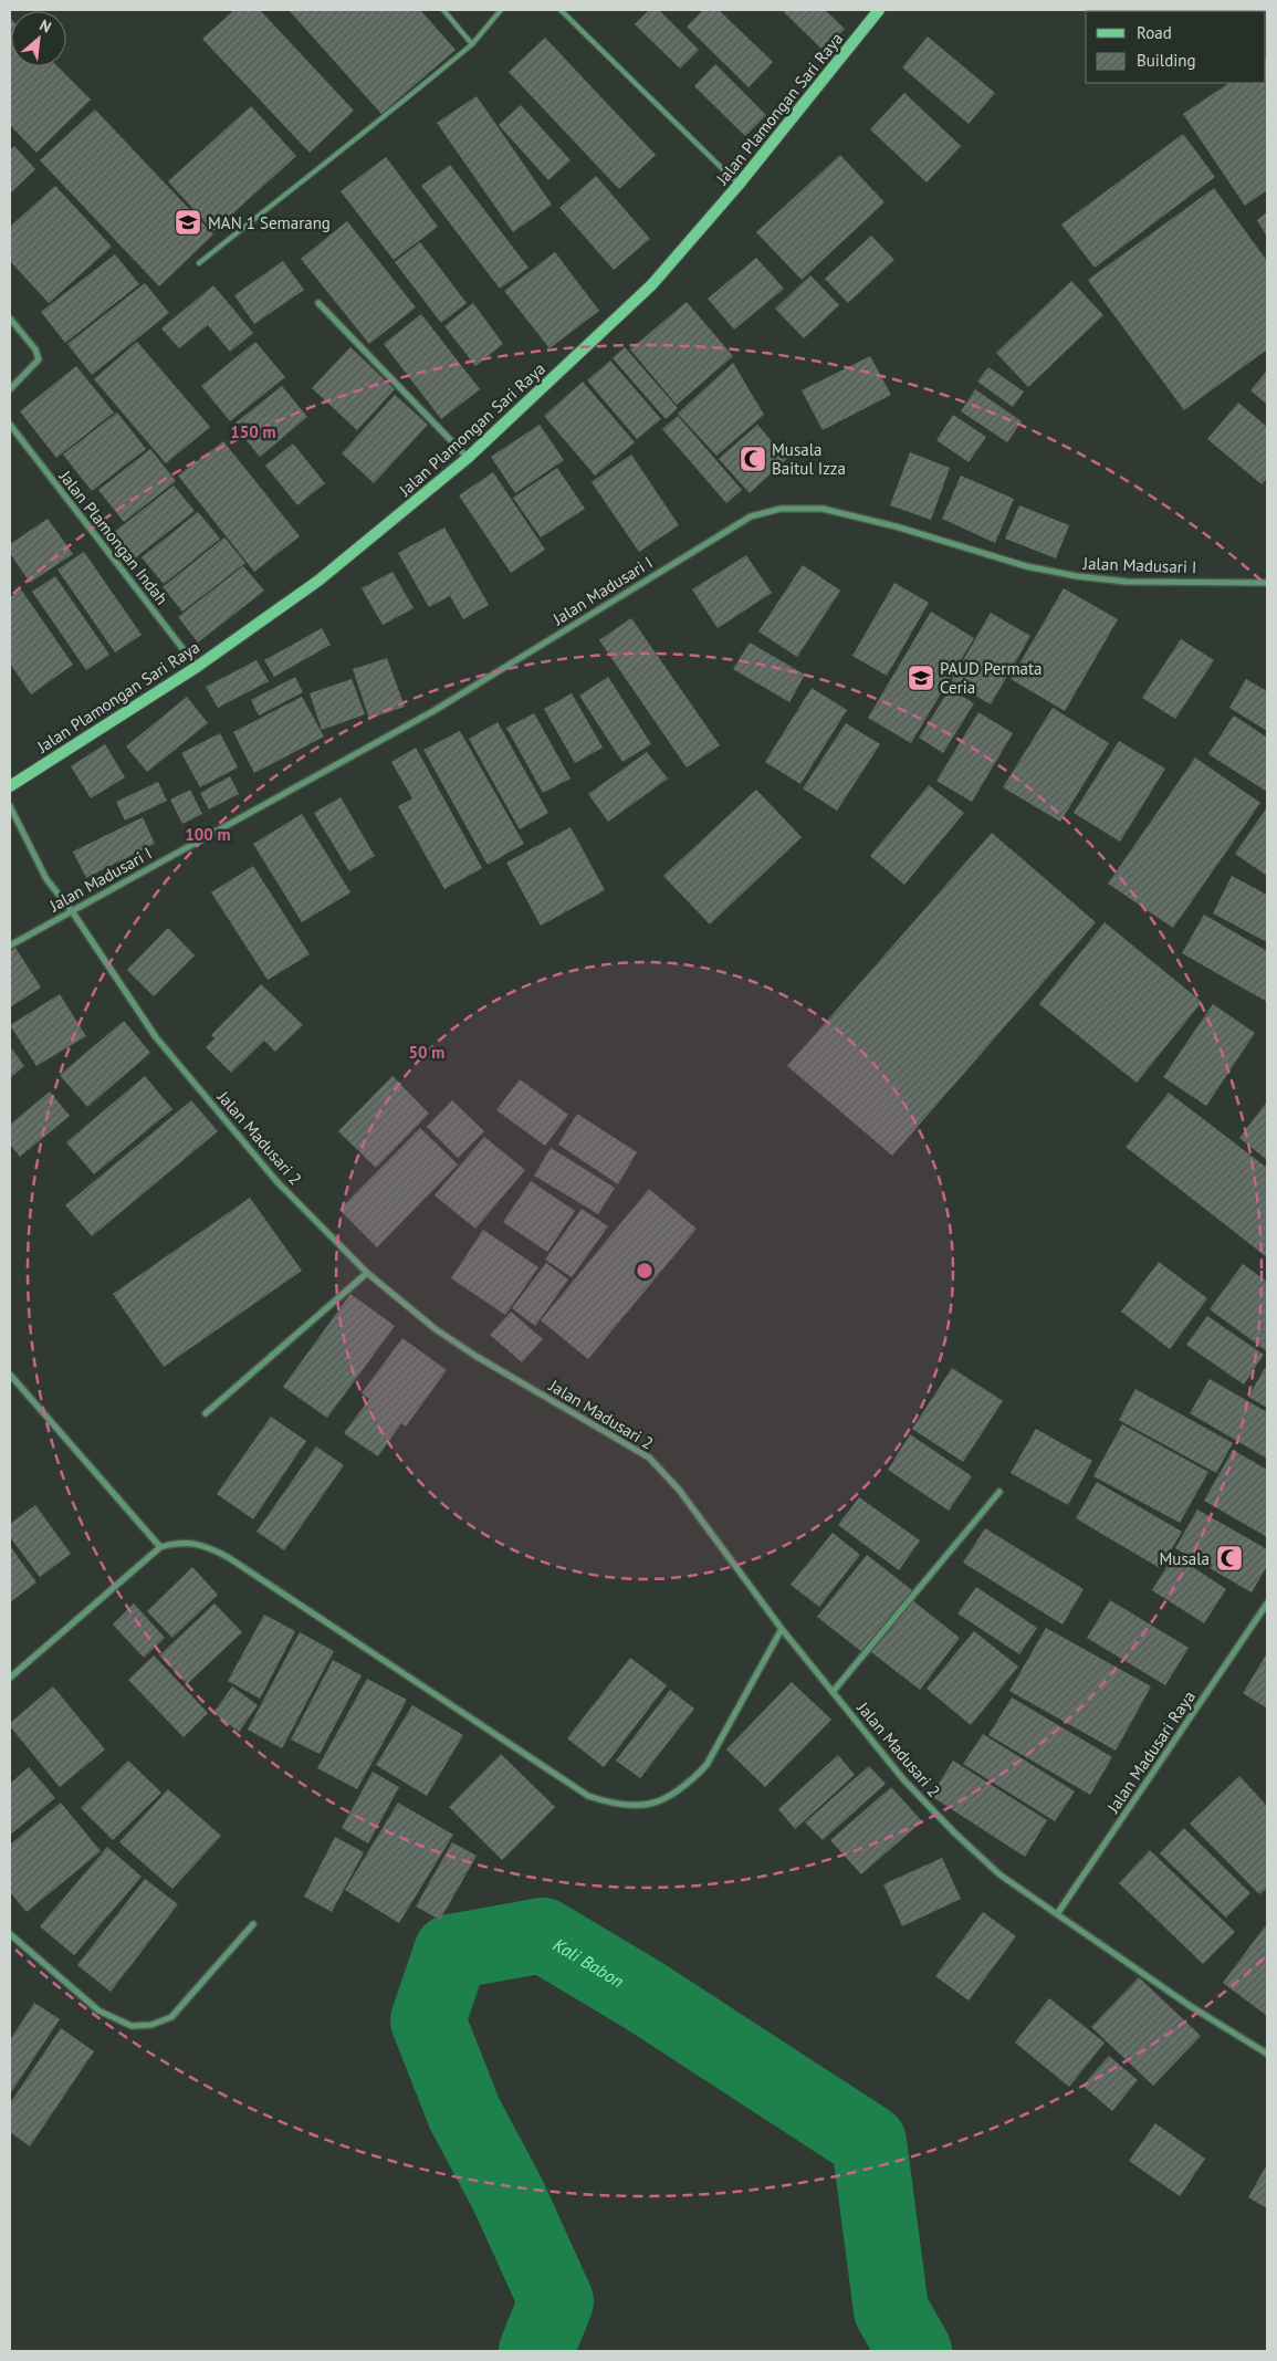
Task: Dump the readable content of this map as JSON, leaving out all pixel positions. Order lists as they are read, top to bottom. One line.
{"streets":{"street":["Jalan Plamongan Sari Raya","Jalan Plamongan Indah","Jalan Madusari I","Jalan Madusari 2","Jalan Madusari Raya"]},"crossings":[["Jalan Plamongan Sari Raya","Jalan Plamongan Indah"],["Jalan Madusari I","Jalan Madusari 2"],["Jalan Madusari 2","Jalan Madusari Raya"]],"water":["Kali Babon"],"places":{"school or university":["MAN 1 Semarang","PAUD Permata Ceria"],"mosque":["Musala Baitul Izza","Musala"]},"legend":["Road","Building"],"north":"top right","rings":["150 m","100 m","50 m"]}
